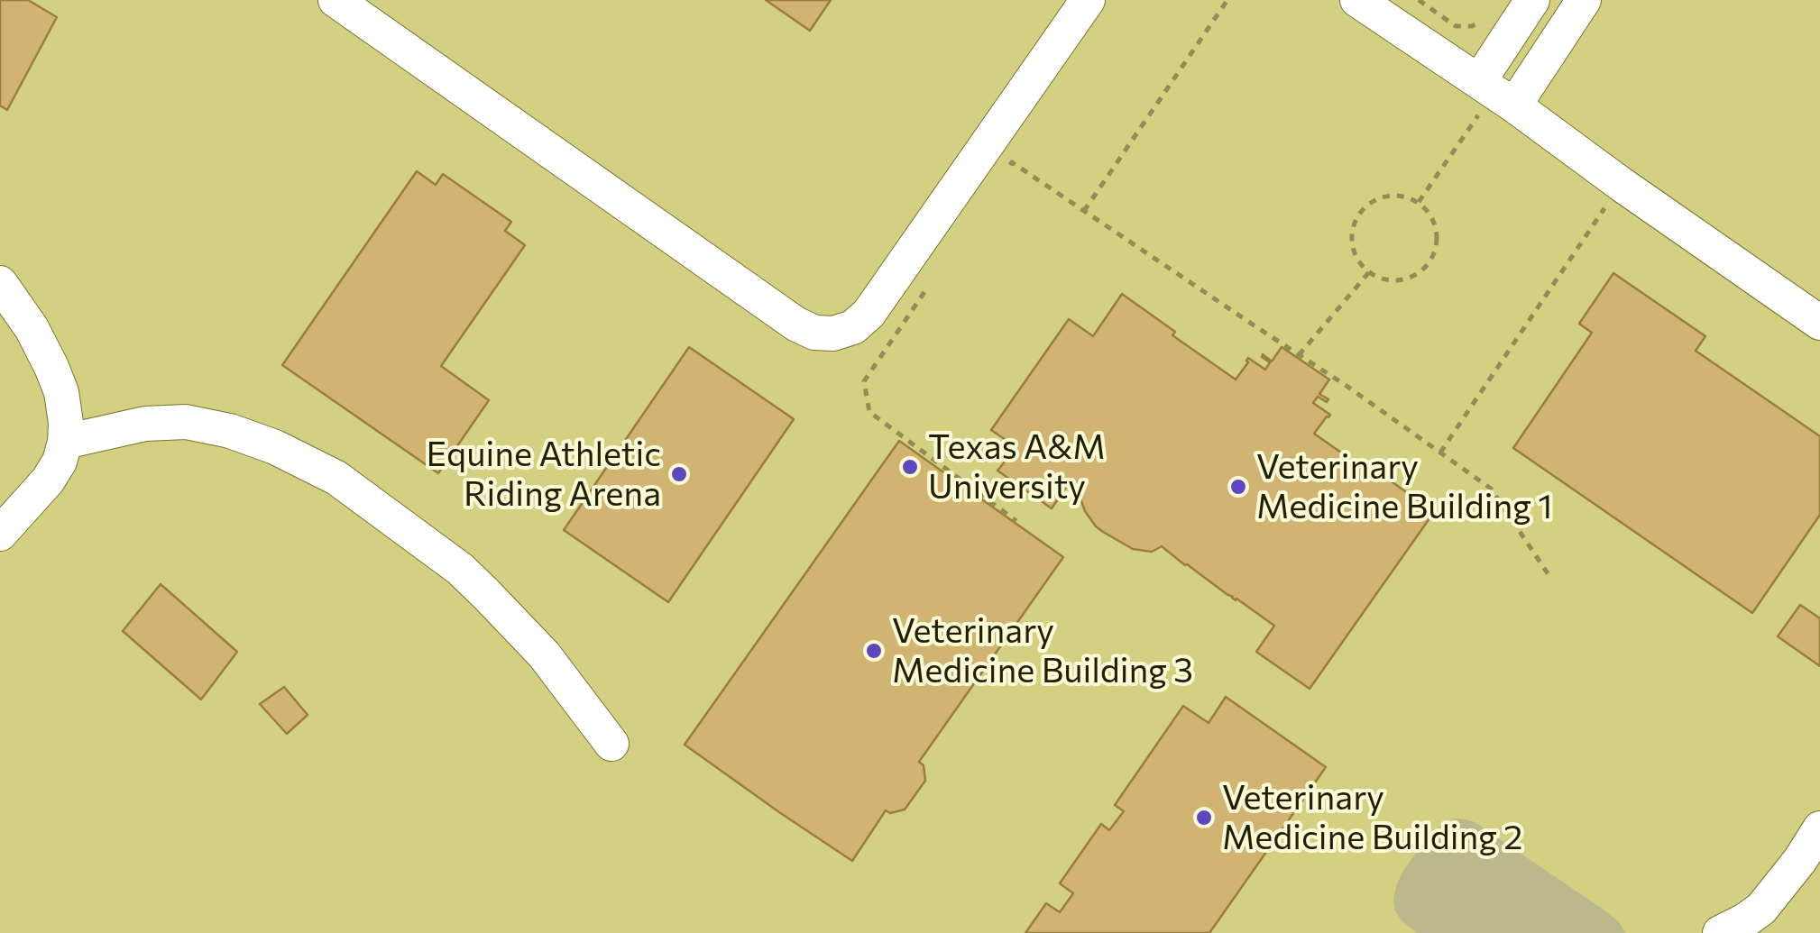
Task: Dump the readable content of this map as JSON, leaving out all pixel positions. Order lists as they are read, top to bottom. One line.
{"places":["Texas A&M University","Equine Athletic Riding Arena","Veterinary Medicine Building 1","Veterinary Medicine Building 3","Veterinary Medicine Building 2"]}
